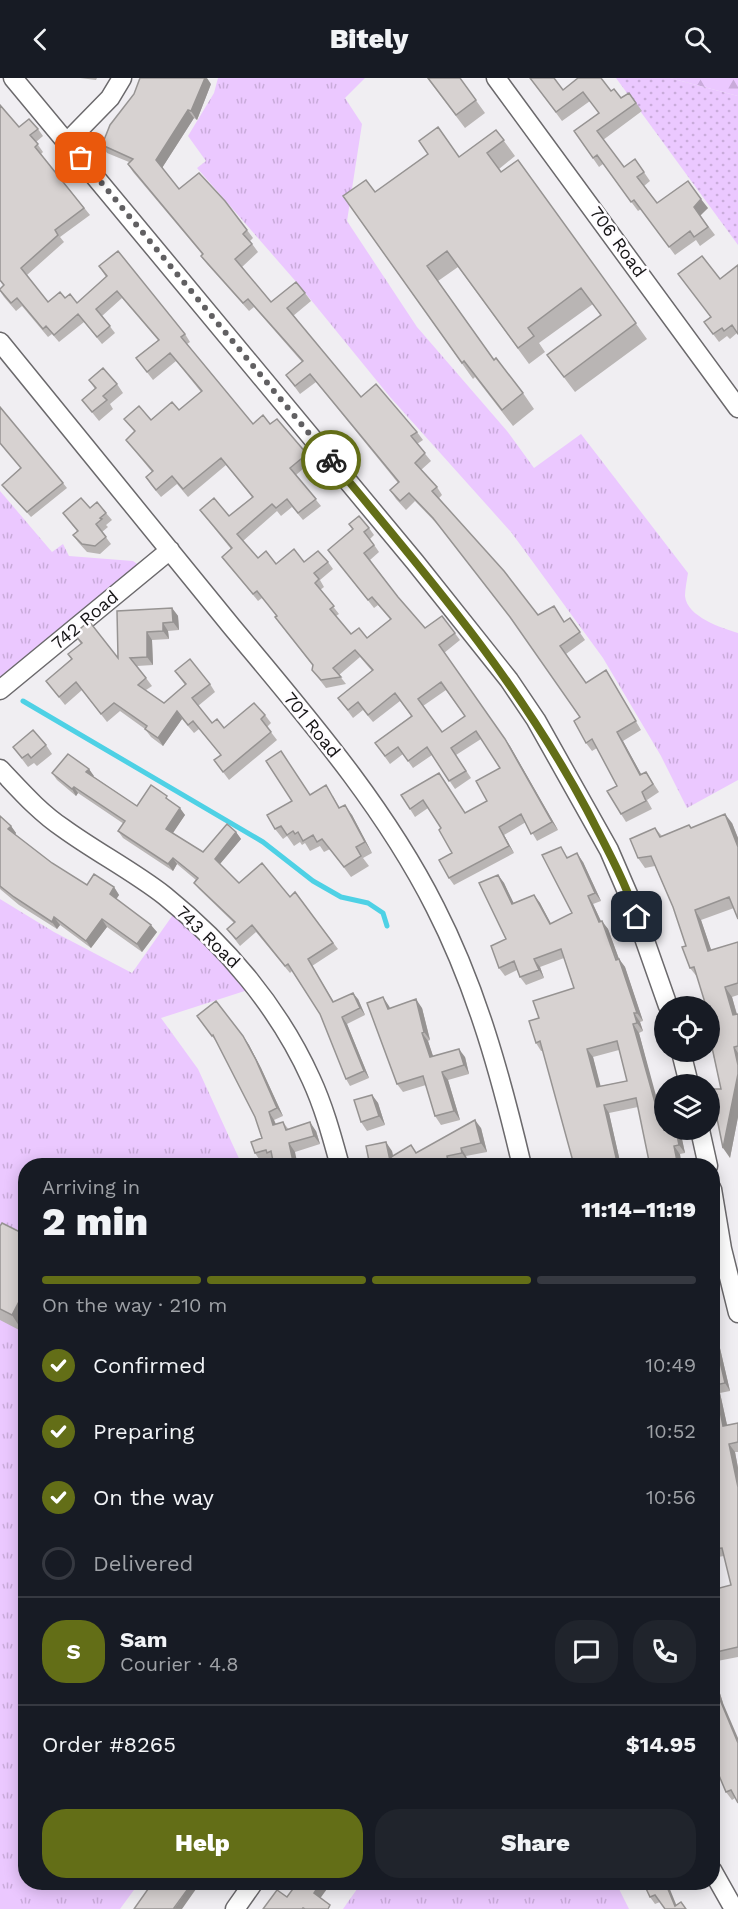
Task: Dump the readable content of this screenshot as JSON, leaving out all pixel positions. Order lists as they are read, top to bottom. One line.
{"streets":{"street":["706 Road","742 Road","701 Road","743 Road"]},"crossings":[["742 Road","701 Road"]],"page":{"header":"Bitely","heading":["2 min","Arriving in","11:14–11:19"],"panel":["Sam","Courier · 4.8","Order #8265","$14.95"],"bar":"On the way · 210 m","list":[["Confirmed","10:49"],["Preparing","10:52"],["On the way","10:56"],"Delivered"],"round":"S","buttons":["Help","Share"]}}
